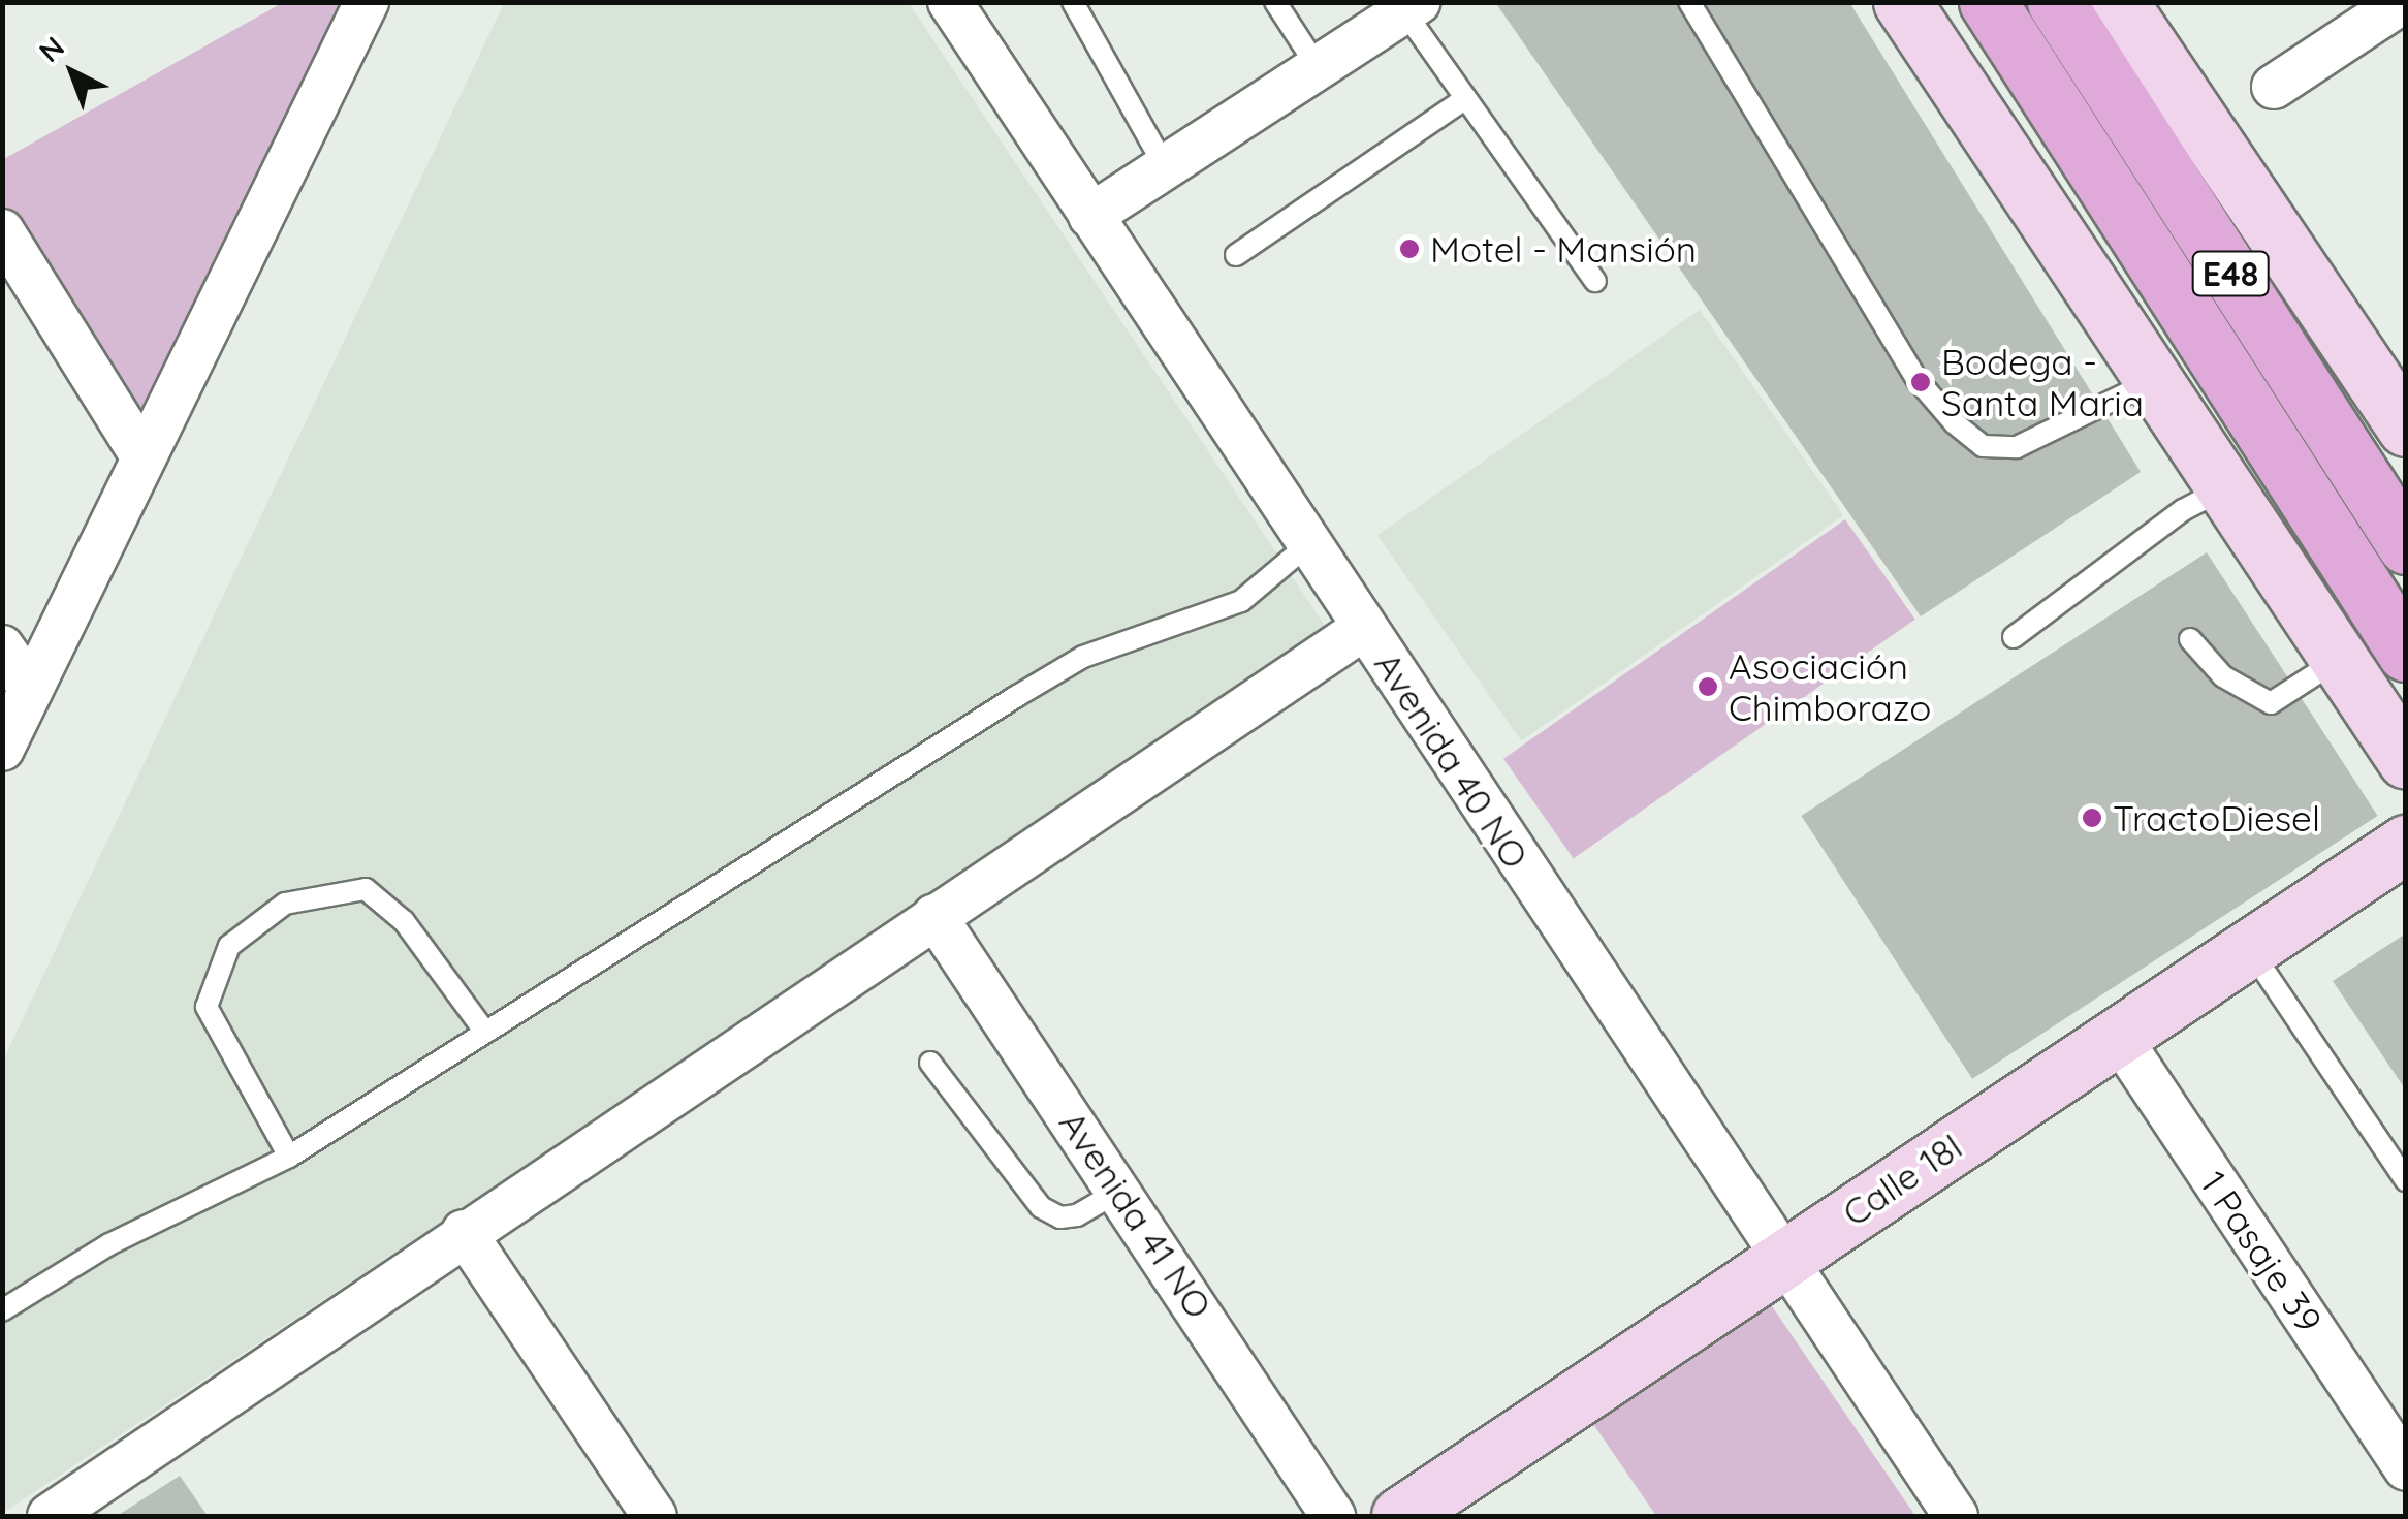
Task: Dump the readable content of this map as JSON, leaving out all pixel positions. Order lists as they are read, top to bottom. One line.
{"streets":{"main road":["E48","Calle 18I"],"street":["Avenida 40 NO","Avenida 41 NO","1 Pasaje 39"]},"crossings":[["Avenida 40 NO","Calle 18I"],["Calle 18I","1 Pasaje 39"]],"places":["Motel - Mansión","Bodega - Santa Maria","Asociación Chimborazo","TractoDiesel"],"north":"top left"}
